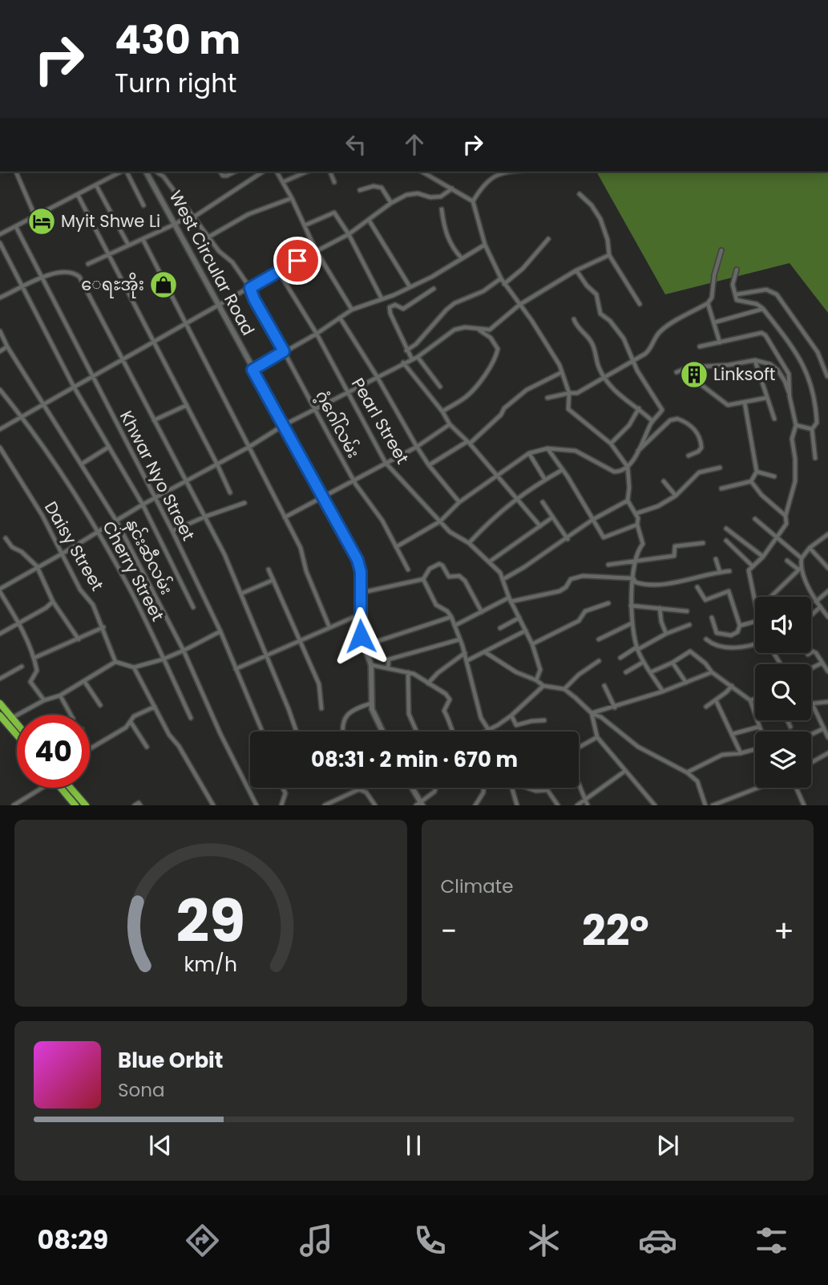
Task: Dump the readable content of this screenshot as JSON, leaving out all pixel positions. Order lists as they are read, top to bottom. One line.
{"streets":{"street":["West Circular Road","Pearl Street","ဂံ့ဂေါ်လမ်း","Khwar Nyo Street","Daisy Street","နှင်းဆီလမ်း","Cherry Street"]},"places":{"hotel":["Myit Shwe Li"],"shop":["ေရႊအိုး"],"building":["Linksoft"]},"page":{"turn":["430 m","Turn right"],"limit":"40","trip":"08:31 · 2 min · 670 m","tile":"Climate","heat":["−","22°","+"],"song":["Blue Orbit","Sona"],"tabs":"08:29","gauge":["29","km/h"]}}
